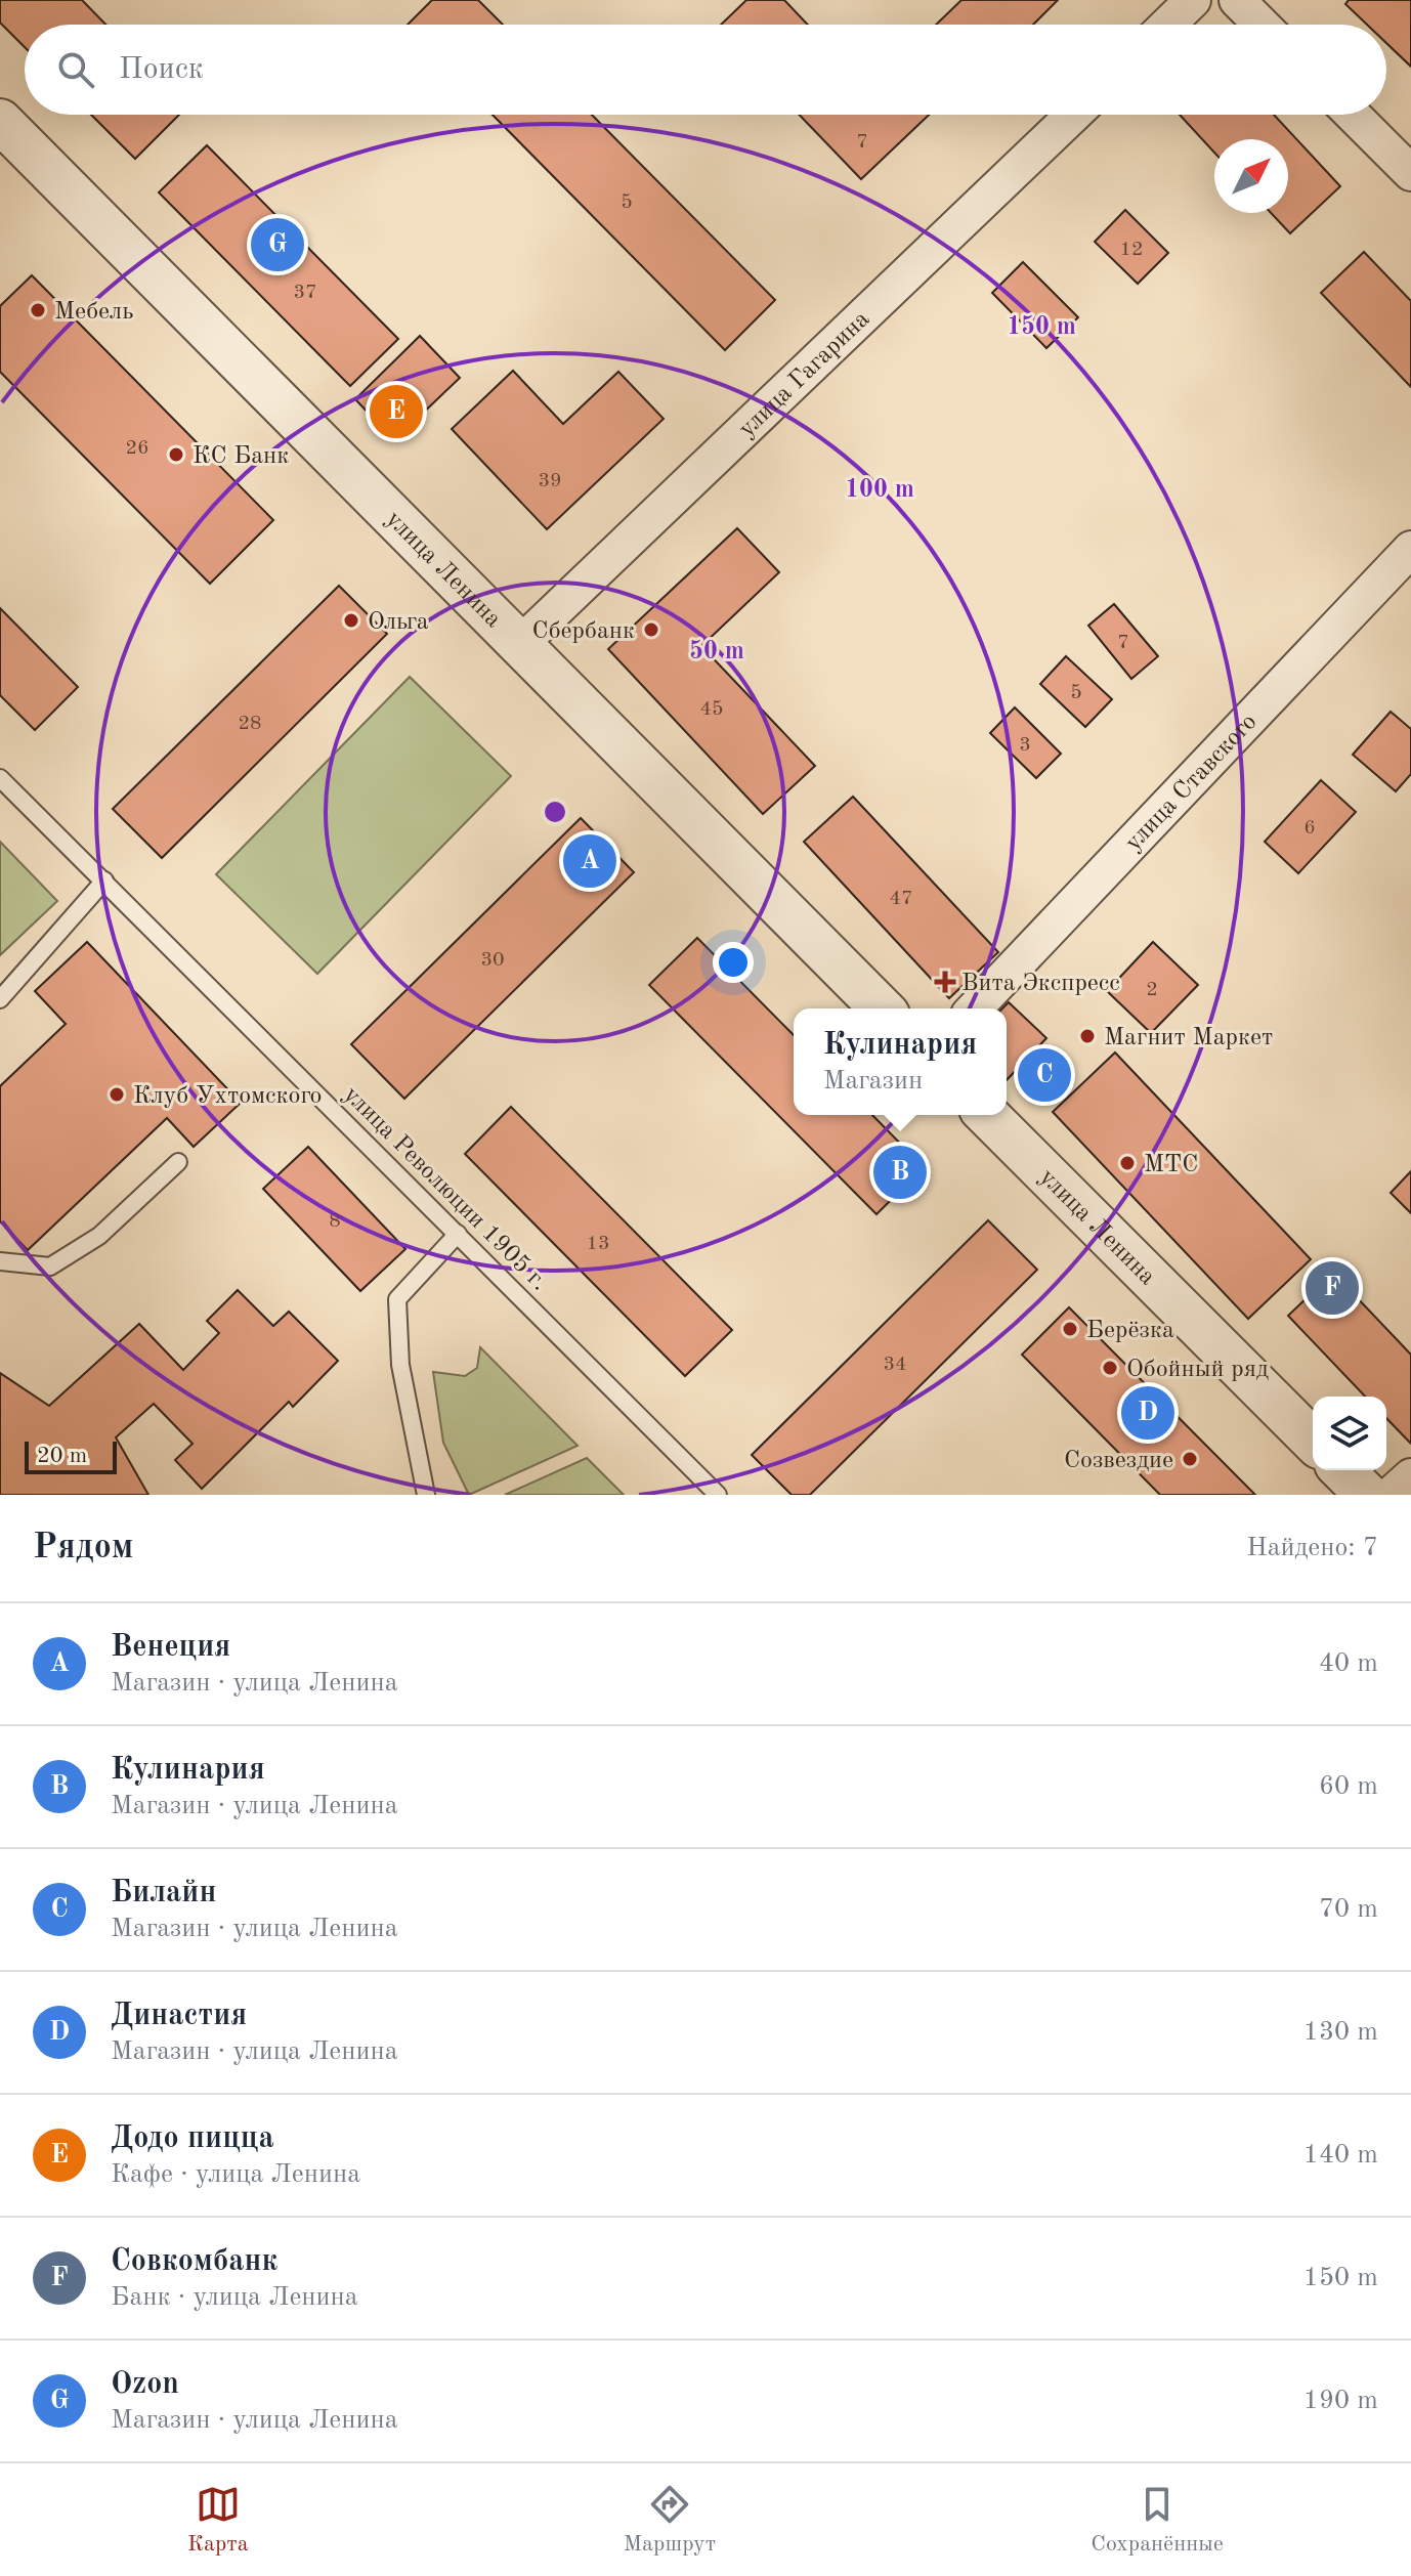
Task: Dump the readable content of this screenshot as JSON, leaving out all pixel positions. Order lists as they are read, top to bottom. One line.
{"streets":{"street":["улица Гагарина","улица Ленина","улица Ставского"],"lane":["улица Революции 1905 г."]},"crossings":[["улица Гагарина","улица Ленина"]],"places":{"other":["Мебель","КС Банк","Ольга","Сбербанк","Магнит Маркет","Клуб Ухтомского","МТС","Берёзка","Обойный ряд","Созвездие"],"health":["Вита Экспресс"]},"house_numbers":["7","5","12","37","26","39","7","5","45","28","3","6","47","30","2","8","13","34"],"scale_bar":"20 m","north":"top right","page":{"search":"Поиск","pins":["G","E","A","C","B","F","D"],"popup":["Кулинария","Магазин"],"scale":"20 m","heading":["Рядом","Найдено: 7"],"list":[{"mark":"A","name":"Венеция","note":"Магазин · улица Ленина","value":"40 m"},{"mark":"B","name":"Кулинария","note":"Магазин · улица Ленина","value":"60 m"},{"mark":"C","name":"Билайн","note":"Магазин · улица Ленина","value":"70 m"},{"mark":"D","name":"Династия","note":"Магазин · улица Ленина","value":"130 m"},{"mark":"E","name":"Додо пицца","note":"Кафе · улица Ленина","value":"140 m"},{"mark":"F","name":"Совкомбанк","note":"Банк · улица Ленина","value":"150 m"},{"mark":"G","name":"Ozon","note":"Магазин · улица Ленина","value":"190 m"}],"nav":["Карта","Маршрут","Сохранённые"]},"rings":["150 m","100 m","50 m"]}
